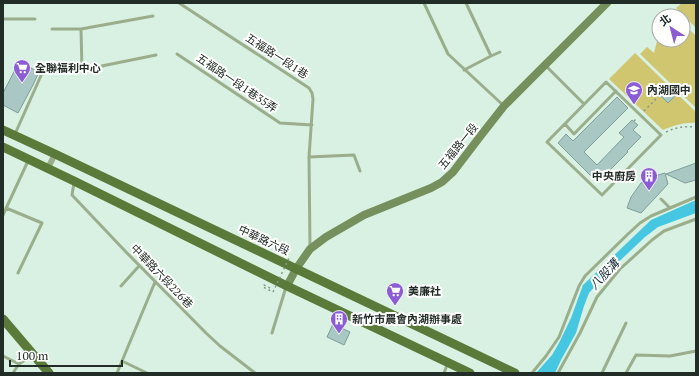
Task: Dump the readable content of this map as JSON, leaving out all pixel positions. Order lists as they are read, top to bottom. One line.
{"streets":{"main road":["五福路一段","中華路六段"],"lane":["五福路一段1巷","五福路一段1巷35弄","中華路六段226巷"]},"crossings":[["五福路一段1巷","五福路一段1巷35弄"],["五福路一段1巷","五福路一段"],["五福路一段","中華路六段"]],"water":["八股溝"],"places":{"supermarket":["全聯福利中心","美廉社"],"school or university":["內湖國中"],"building":["中央廚房","新竹市農會內湖辦事處"]},"scale_bar":"100 m","north":"top left"}
